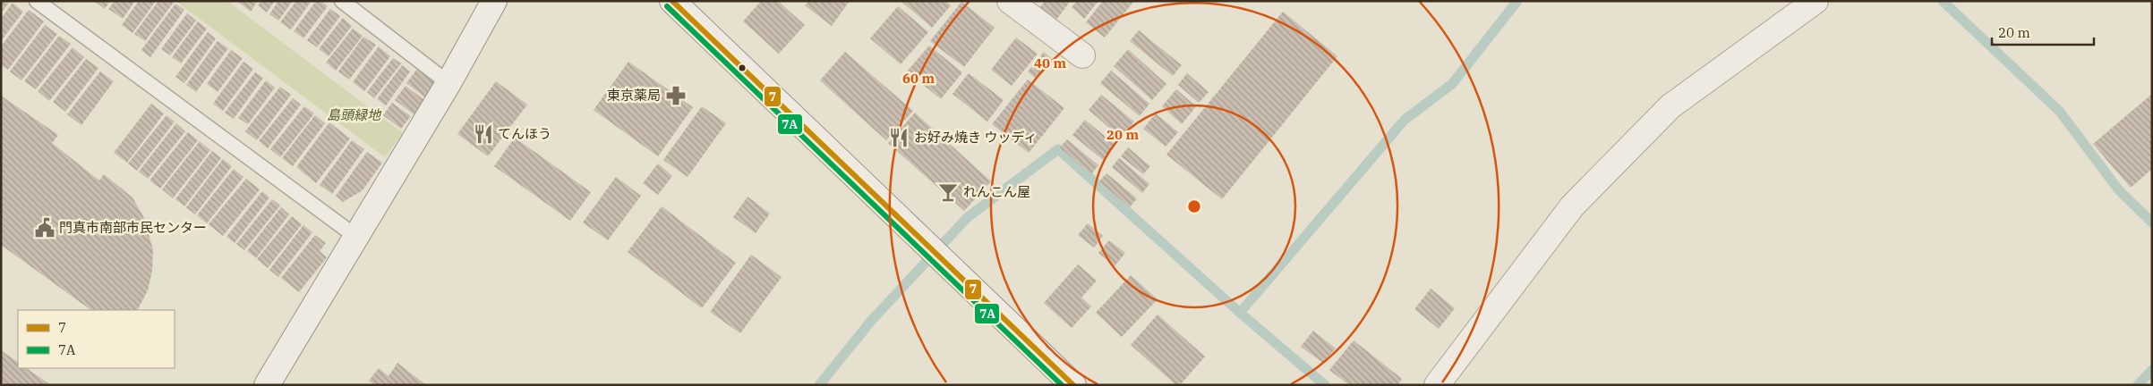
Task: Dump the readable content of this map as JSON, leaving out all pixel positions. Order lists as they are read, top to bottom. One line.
{"parks":["島頭緑地"],"places":{"pharmacy":["東京薬局"],"restaurant":["てんほう","お好み焼き ウッディ"],"bar":["れんこん屋"],"public building":["門真市南部市民センター"]},"lines":["transit line 7","transit line 7A"],"legend":["7","7A"],"scale_bar":"20 m","rings":["40 m","60 m","20 m"]}
